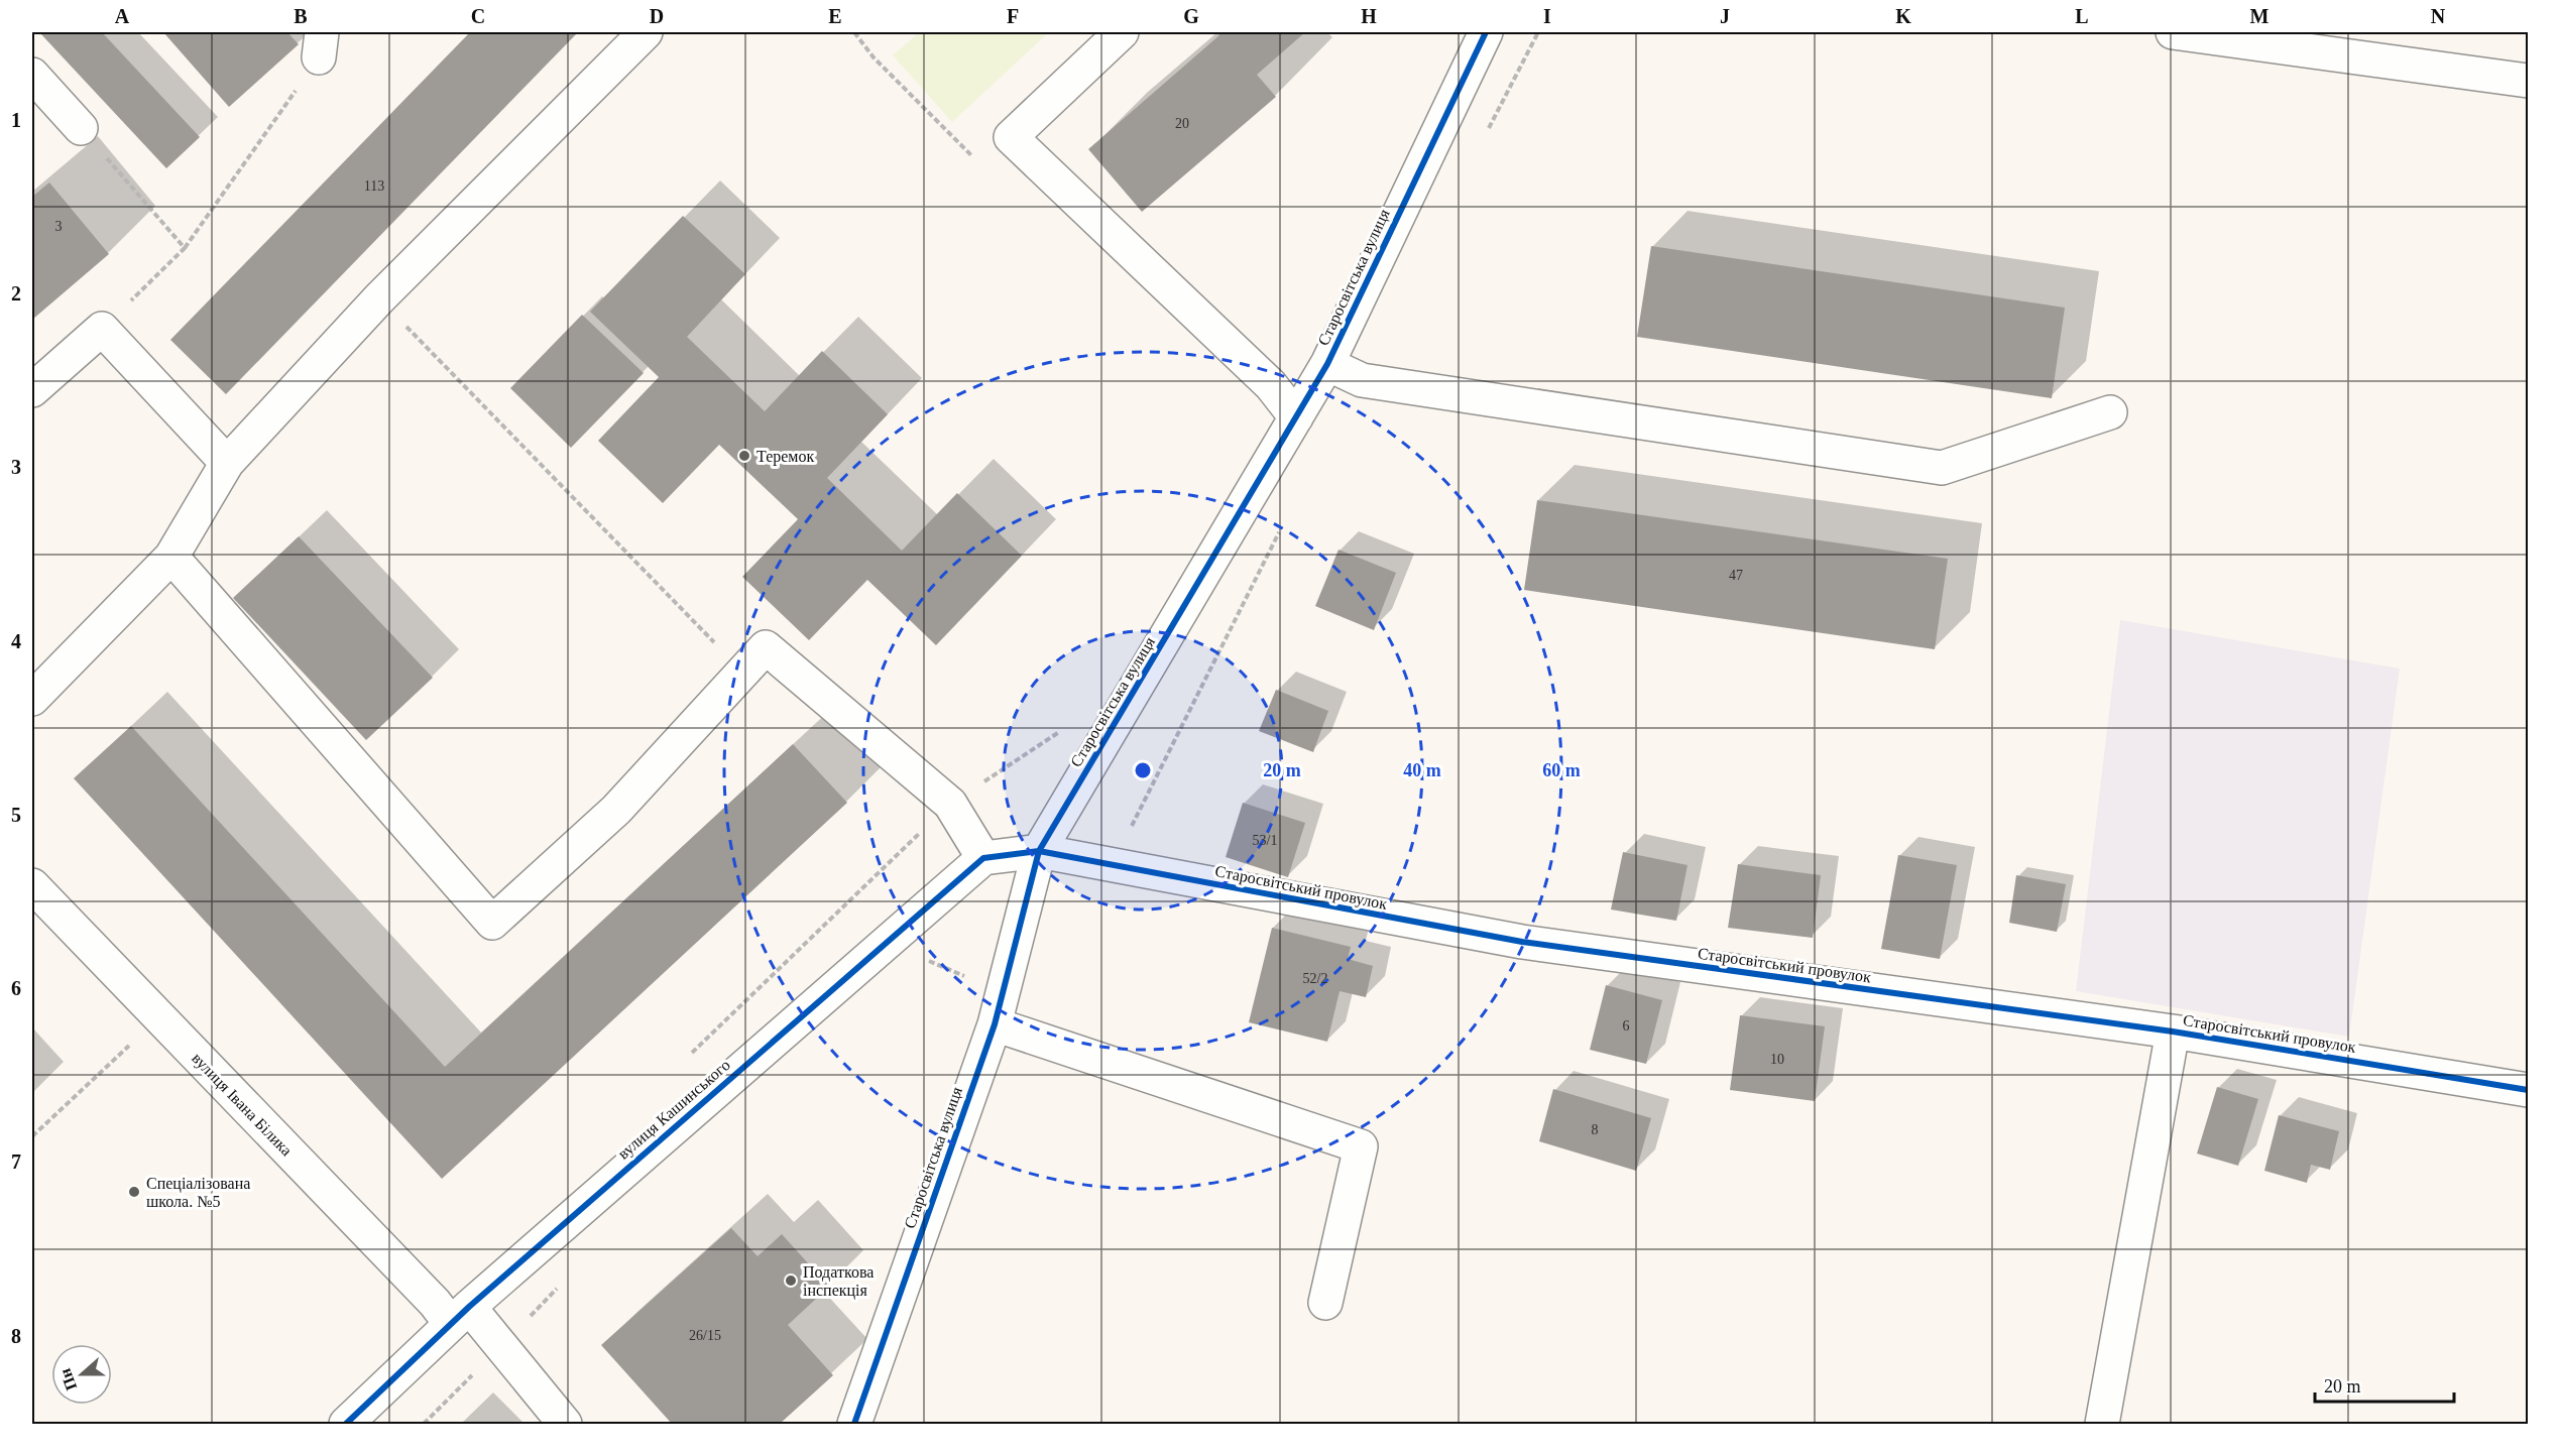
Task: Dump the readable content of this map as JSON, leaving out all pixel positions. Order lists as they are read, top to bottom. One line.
{"streets":{"street":["Старосвітська вулиця","Старосвітський провулок","вулиця Івана Білика","вулиця Кашинського"]},"crossings":[["Старосвітська вулиця","Старосвітський провулок"],["вулиця Івана Білика","вулиця Кашинського"]],"places":["Теремок","Спеціалізована школа. №5","Податкова інспекція"],"house_numbers":["20","113","3","47","53/1","52/2","6","10","8","26/15"],"scale_bar":"20 m","north":"left","grid":{"columns":["A","B","C","D","E","F","G","H","I","J","K","L","M","N"],"rows":["1","2","3","4","5","6","7","8"]},"rings":["20 m","40 m","60 m"]}
